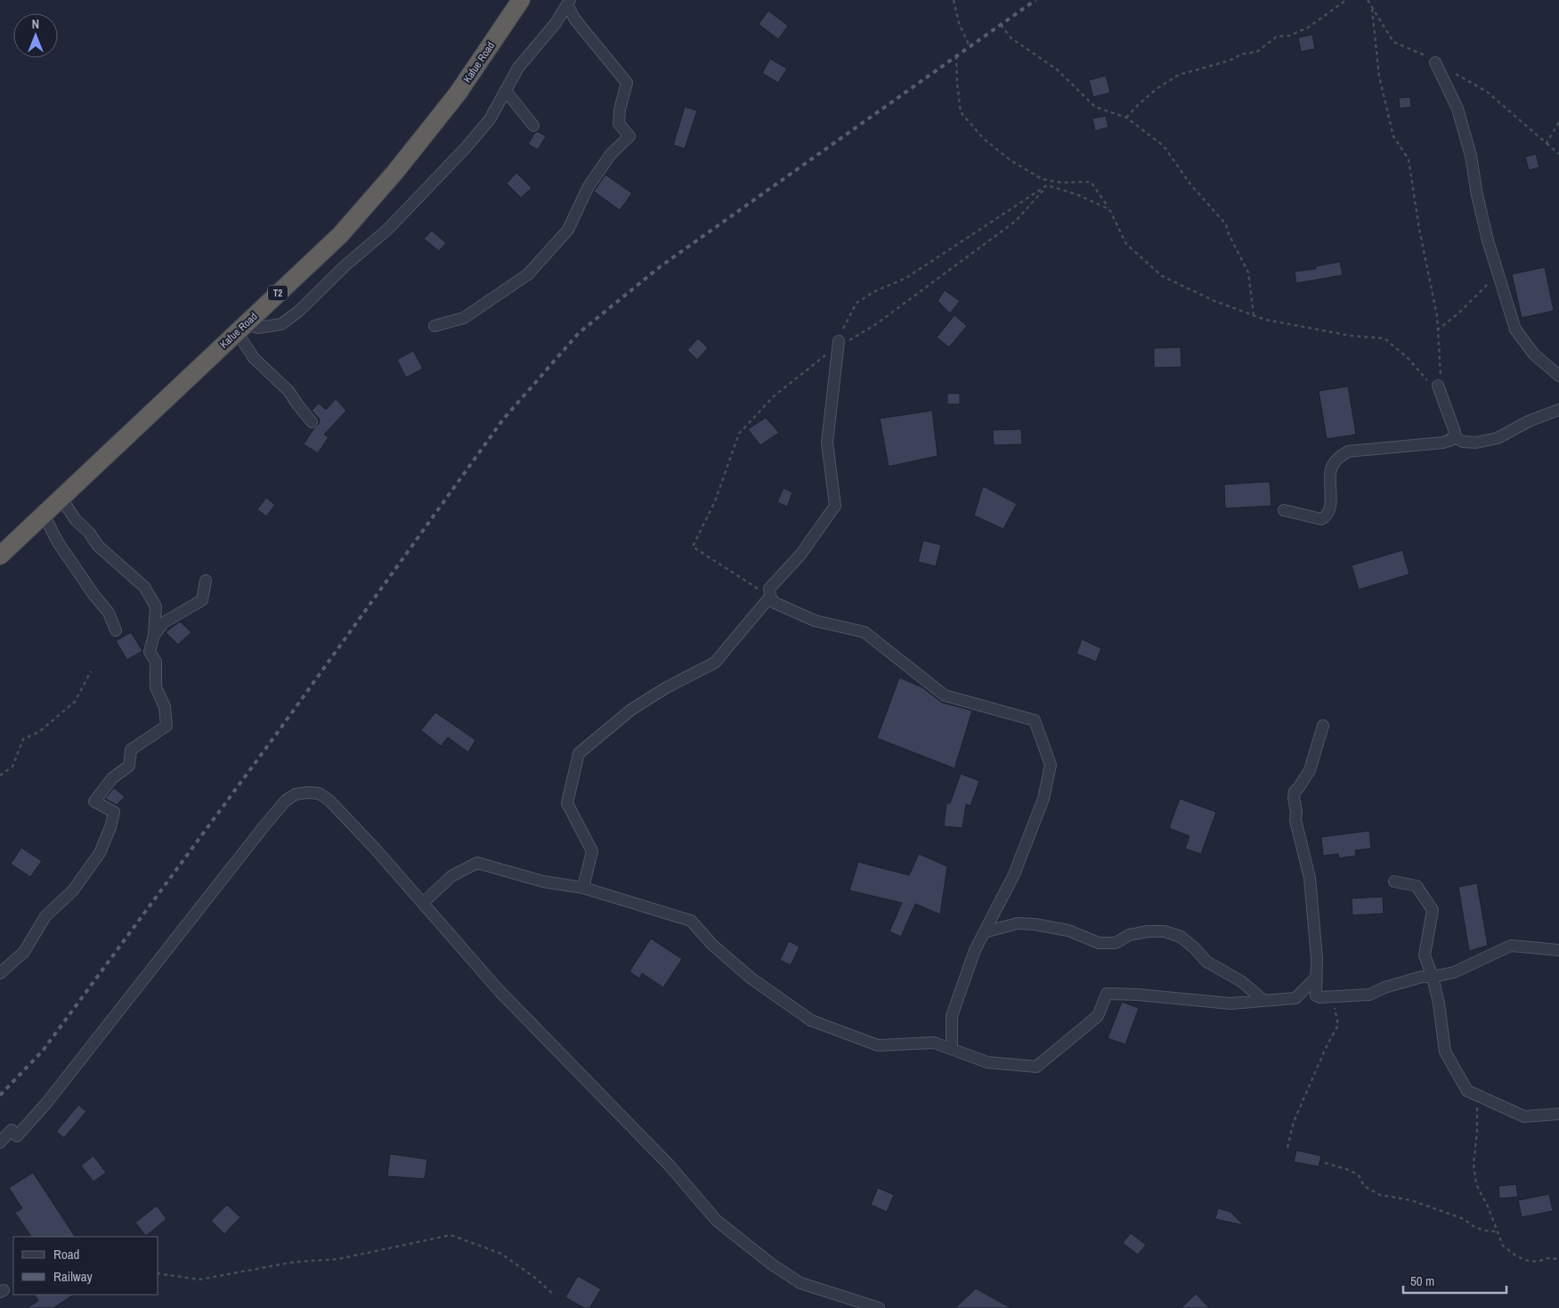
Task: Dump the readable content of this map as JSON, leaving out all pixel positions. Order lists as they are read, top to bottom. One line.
{"streets":{"highway":["Kafue Road","T2"]},"legend":["Road","Railway"],"scale_bar":"50 m","north":"top"}
